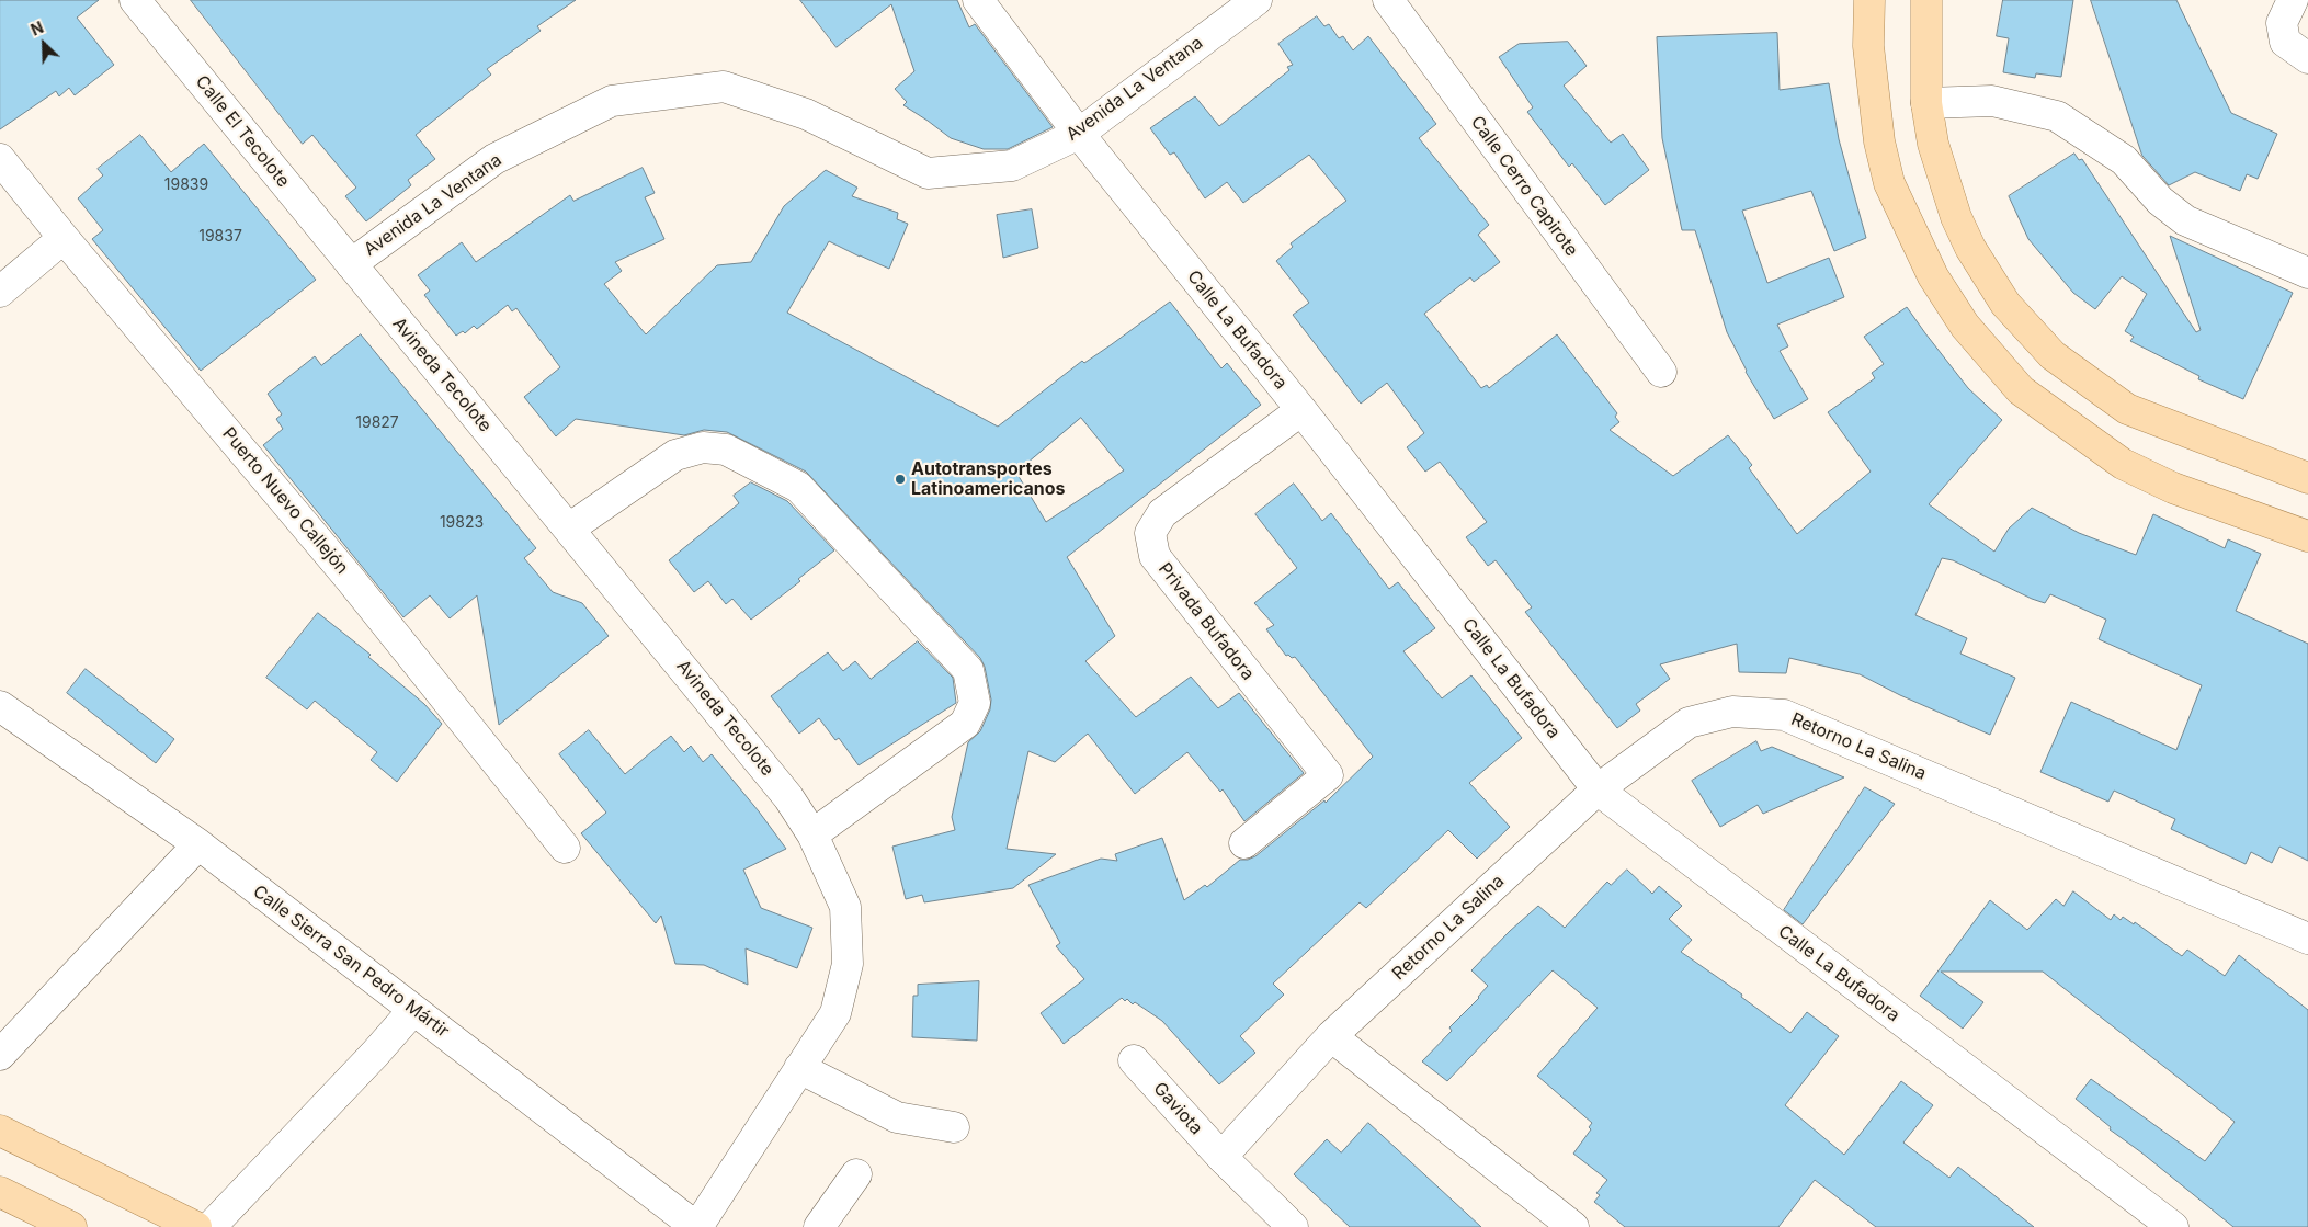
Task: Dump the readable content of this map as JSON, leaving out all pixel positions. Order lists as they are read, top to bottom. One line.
{"streets":{"street":["Avenida La Ventana","Calle El Tecolote","Calle Cerro Capirote","Calle La Bufadora","Avineda Tecolote","Puerto Nuevo Callejón","Privada Bufadora","Retorno La Salina","Calle Sierra San Pedro Mártir","Gaviota"]},"crossings":[["Avenida La Ventana","Calle El Tecolote"],["Avenida La Ventana","Calle La Bufadora"],["Avenida La Ventana","Avineda Tecolote"],["Calle El Tecolote","Avineda Tecolote"],["Calle La Bufadora","Privada Bufadora"],["Calle La Bufadora","Retorno La Salina"],["Avineda Tecolote","Calle Sierra San Pedro Mártir"],["Retorno La Salina","Gaviota"]],"places":["Autotransportes Latinoamericanos"],"house_numbers":["19839","19837","19827","19823"],"north":"top left"}
